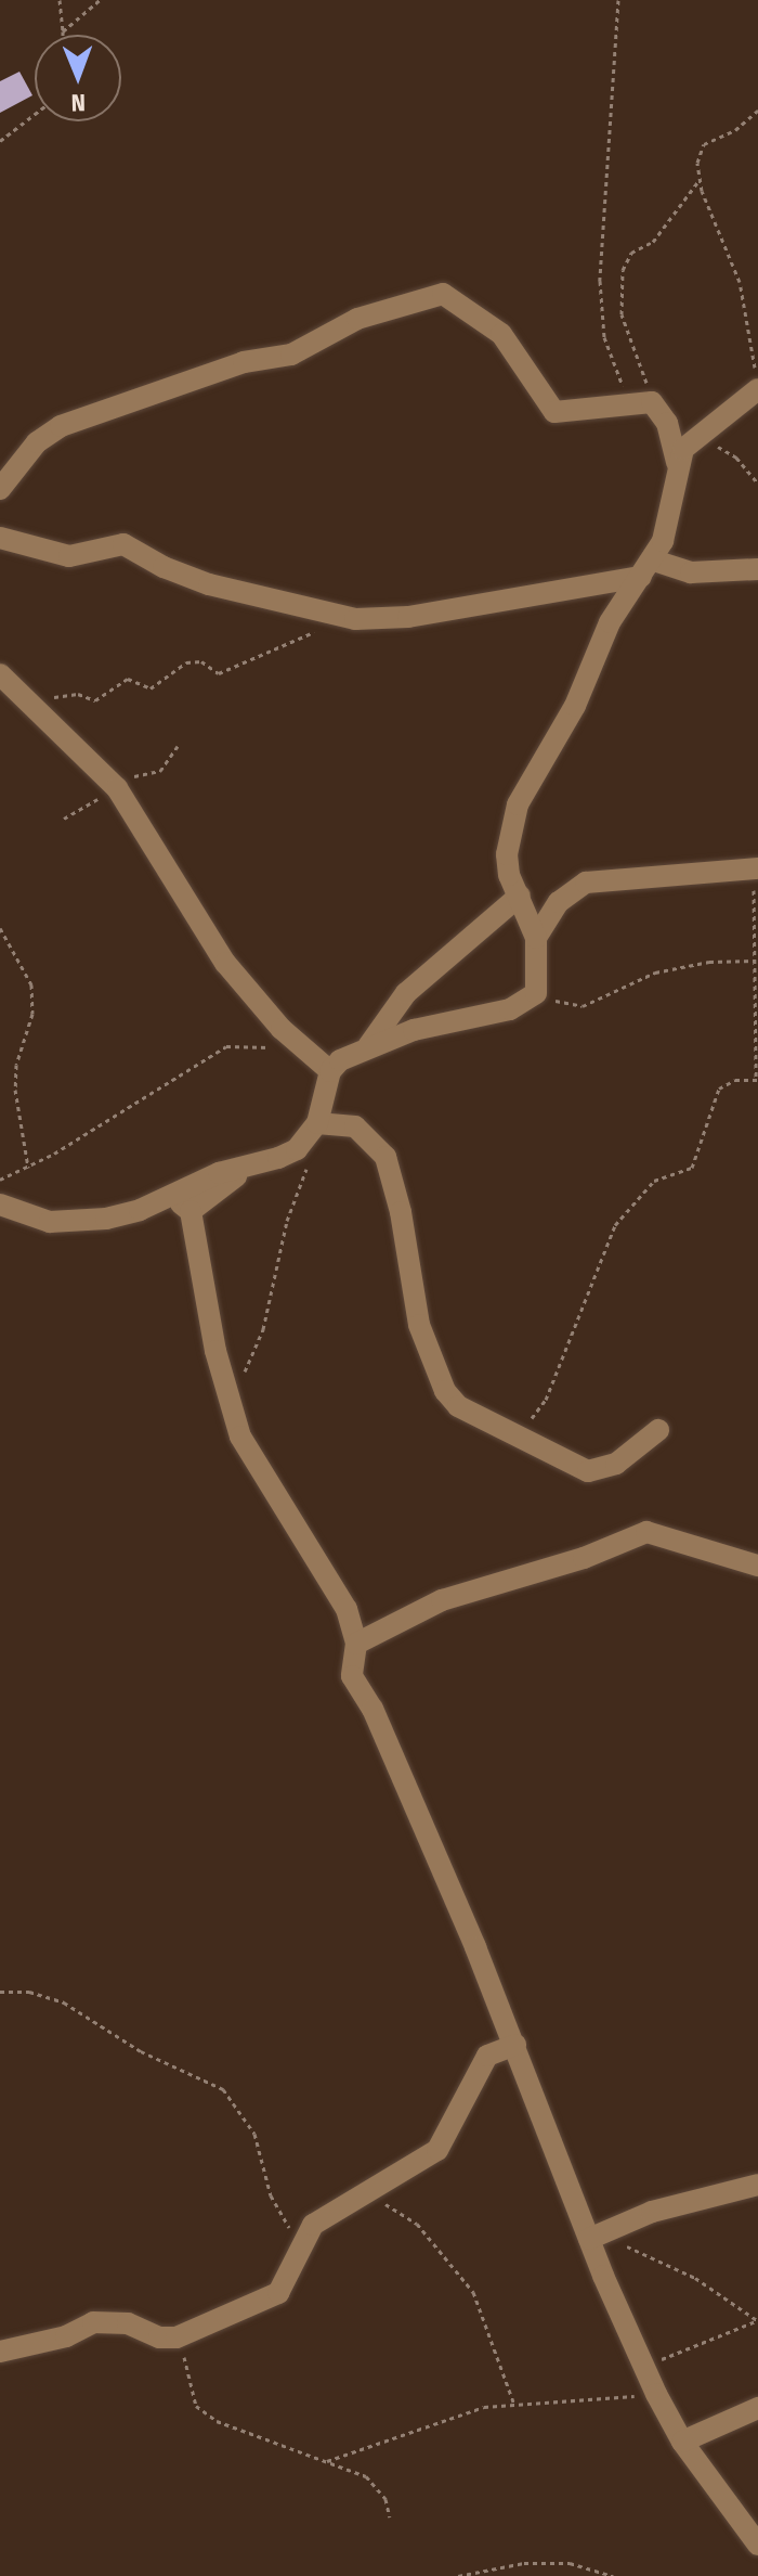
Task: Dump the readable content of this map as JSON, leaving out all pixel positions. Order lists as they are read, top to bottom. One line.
{"north":"bottom"}
